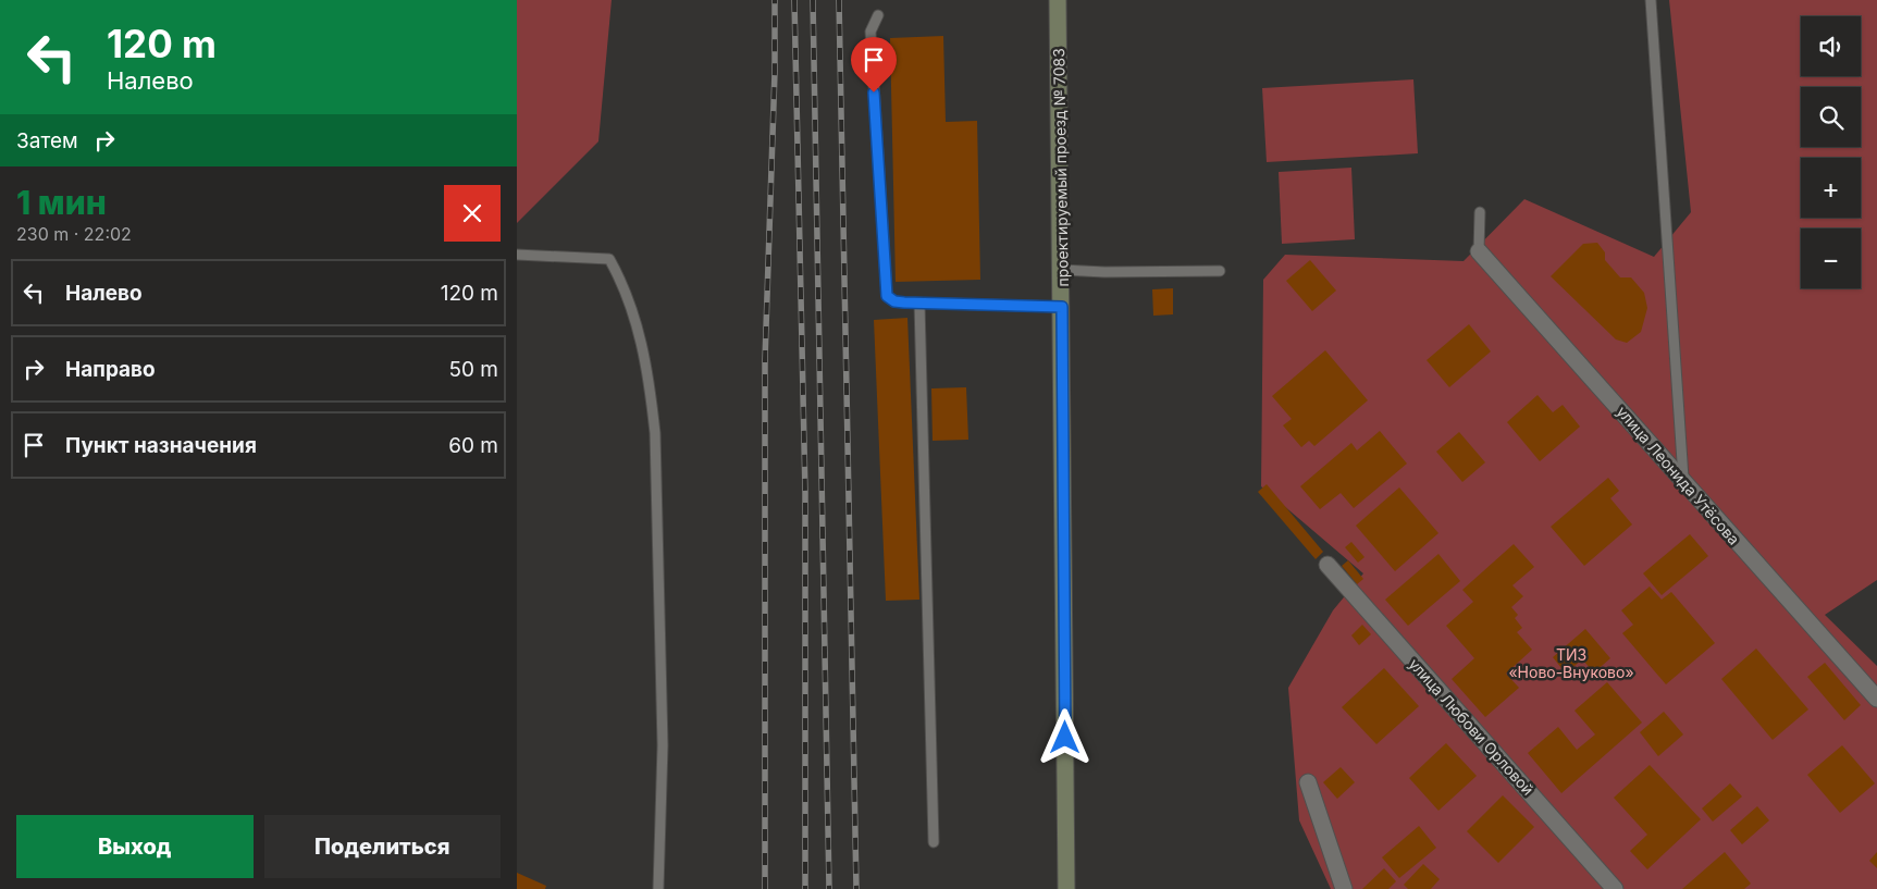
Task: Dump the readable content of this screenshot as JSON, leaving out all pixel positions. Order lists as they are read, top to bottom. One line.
{"streets":{"main road":["проектируемый проезд № 7083"],"street":["улица Леонида Утёсова","улица Любови Орловой"]},"parks":["ТИЗ «Ново-Внуково»"],"page":{"turn":["120 m","Налево"],"map_buttons":["+","−"],"then":"Затем","heading":["1 мин","230 m · 22:02"],"list":[{"name":"Налево","value":"120 m"},{"name":"Направо","value":"50 m"},{"name":"Пункт назначения","value":"60 m"}],"buttons":["Выход","Поделиться"]}}
